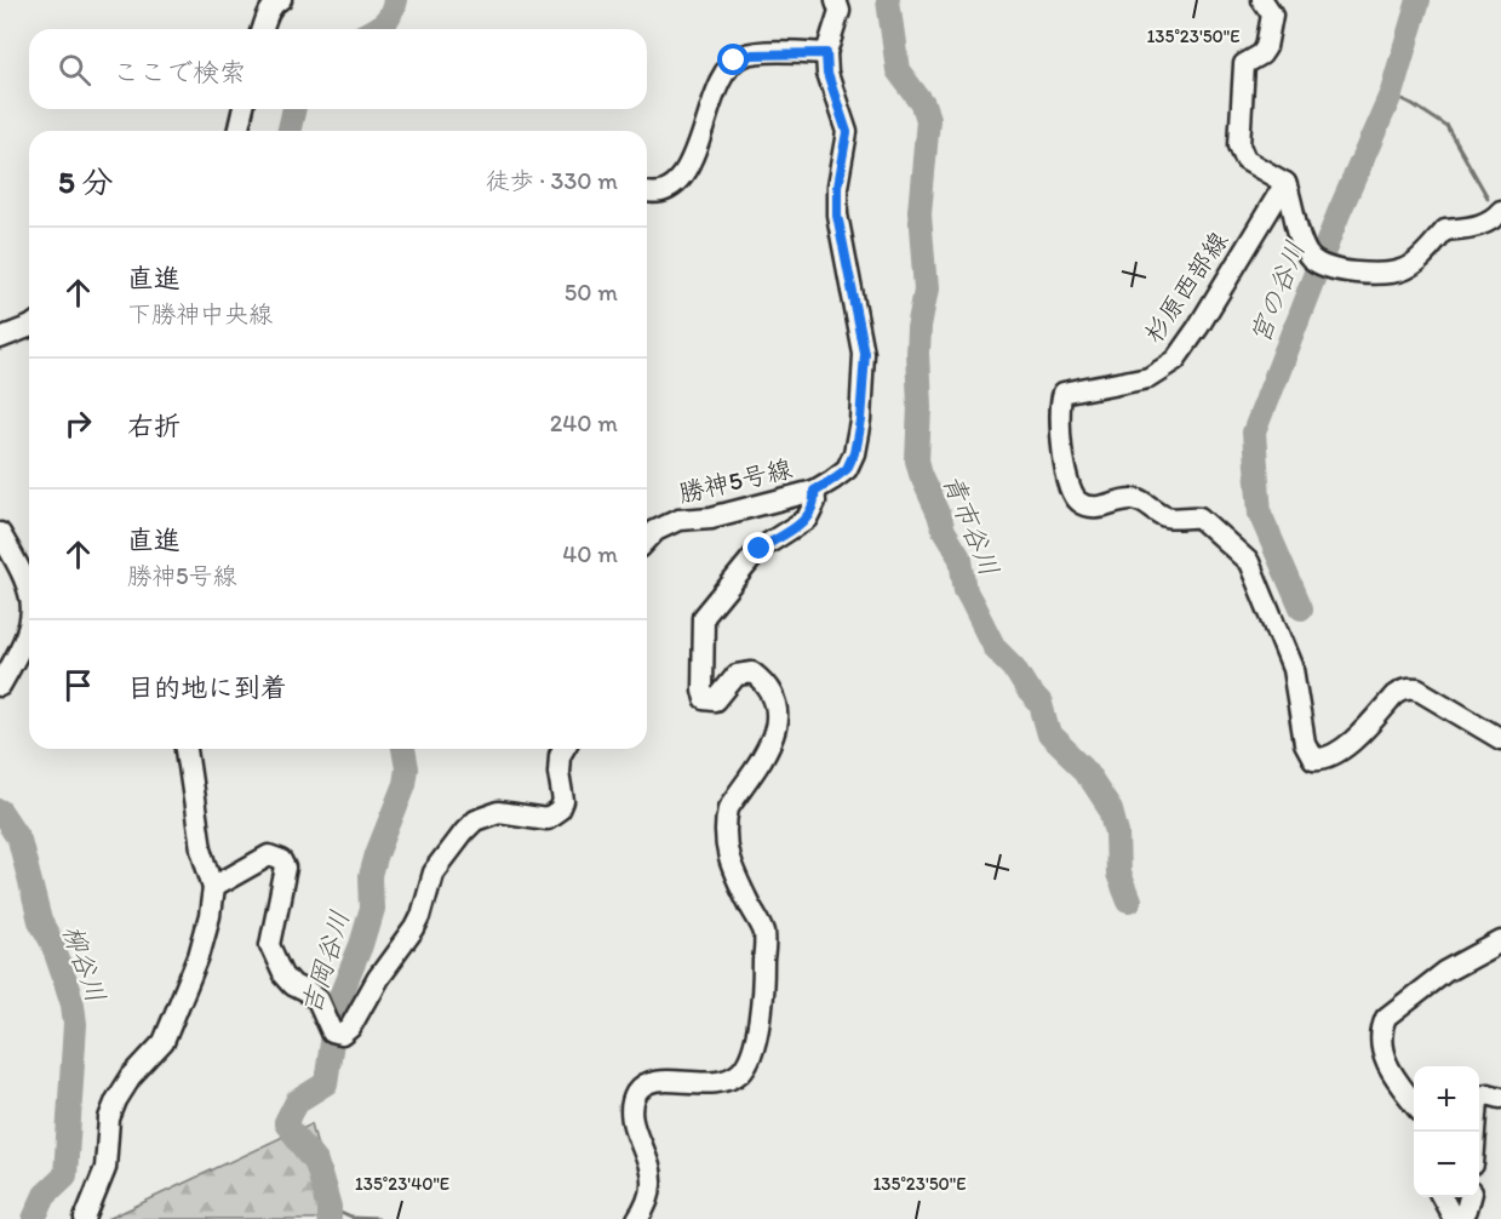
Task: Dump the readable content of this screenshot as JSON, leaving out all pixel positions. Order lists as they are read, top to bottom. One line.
{"streets":{"street":["杉原西部線","勝神5号線"]},"water":["宮の谷川","青市谷川","吉岡谷川","柳谷川"],"page":{"search":"ここで検索","heading":["5 分","徒歩 · 330 m"],"list":[["直進","下勝神中央線","50 m"],["右折","240 m"],["直進","勝神5号線","40 m"],"目的地に到着"],"map_buttons":["+","−"]},"coordinates":["135°23'50\"E","135°23'40\"E"]}
